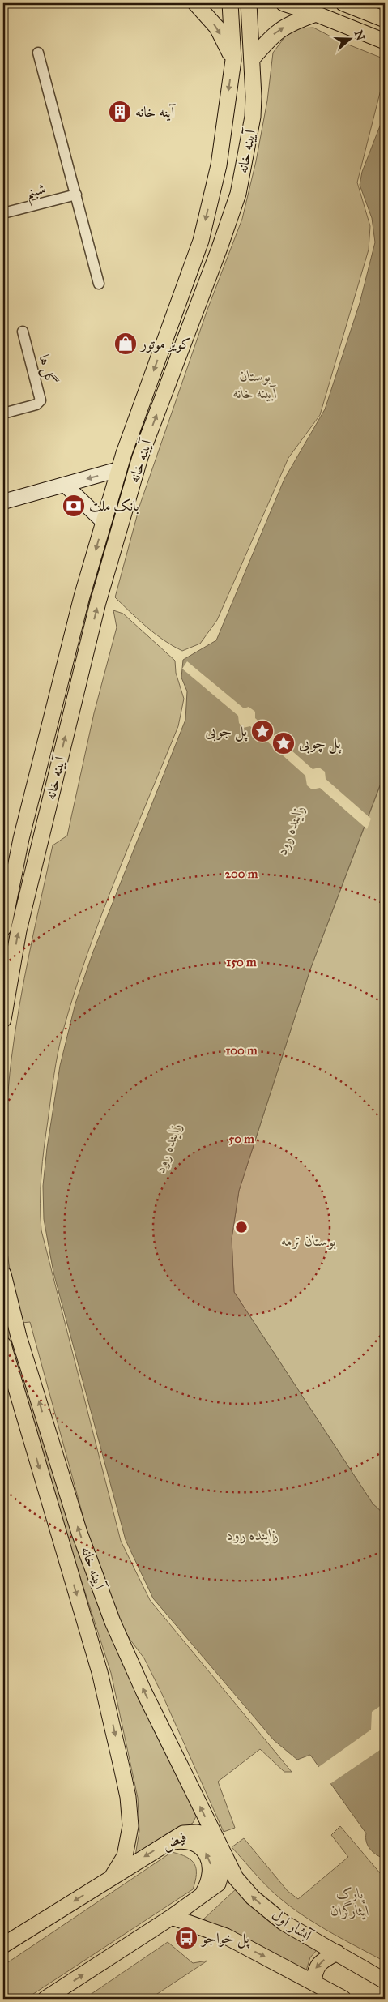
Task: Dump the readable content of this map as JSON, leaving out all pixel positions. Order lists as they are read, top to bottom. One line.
{"streets":{"main road":["آیینه خانه","فیض","آبشار اول"],"street":["شبنم","گل ها"]},"crossings":[["آیینه خانه","فیض"],["آیینه خانه","آبشار اول"],["فیض","آبشار اول"]],"water":["زاینده رود"],"parks":["بوستان آیینه خانه","بوستان ترمه","پارک ایثارگران"],"places":{"building":["آینه خانه"],"shop":["کویر موتور"],"bank":["بانک ملت"],"place":["پل جوبی","پل چوبی"],"bus stop":["پل خواجو"]},"north":"right","rings":["200 m","150 m","100 m","50 m"]}
